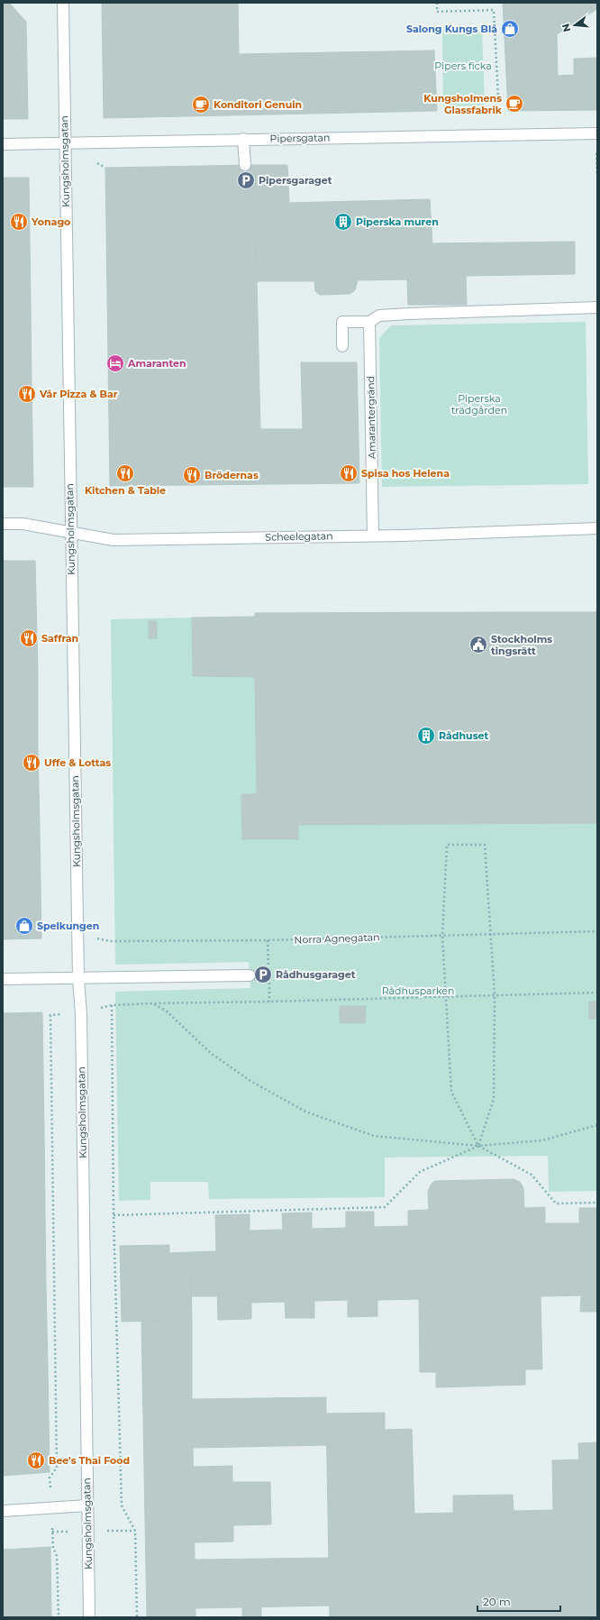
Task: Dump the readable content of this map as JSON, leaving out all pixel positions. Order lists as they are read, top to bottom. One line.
{"streets":{"street":["Pipersgatan","Kungsholmsgatan","Amarantergränd","Scheelegatan"],"path":["Norra Agnegatan"]},"crossings":[["Pipersgatan","Kungsholmsgatan"],["Kungsholmsgatan","Scheelegatan"],["Kungsholmsgatan","Norra Agnegatan"],["Amarantergränd","Scheelegatan"]],"parks":["Pipers ficka","Piperska trädgården","Rådhusparken"],"places":{"shop":["Salong Kungs Blå","Spelkungen"],"cafe":["Kungsholmens Glassfabrik","Konditori Genuin"],"parking":["Pipersgaraget","Rådhusgaraget"],"restaurant":["Yonago","Vår Pizza & Bar","Kitchen & Table","Spisa hos Helena","Brödernas","Saffran","Uffe & Lottas","Bee's Thai Food"],"building":["Piperska muren","Rådhuset"],"hotel":["Amaranten"],"public building":["Stockholms tingsrätt"]},"scale_bar":"20 m","north":"left"}
